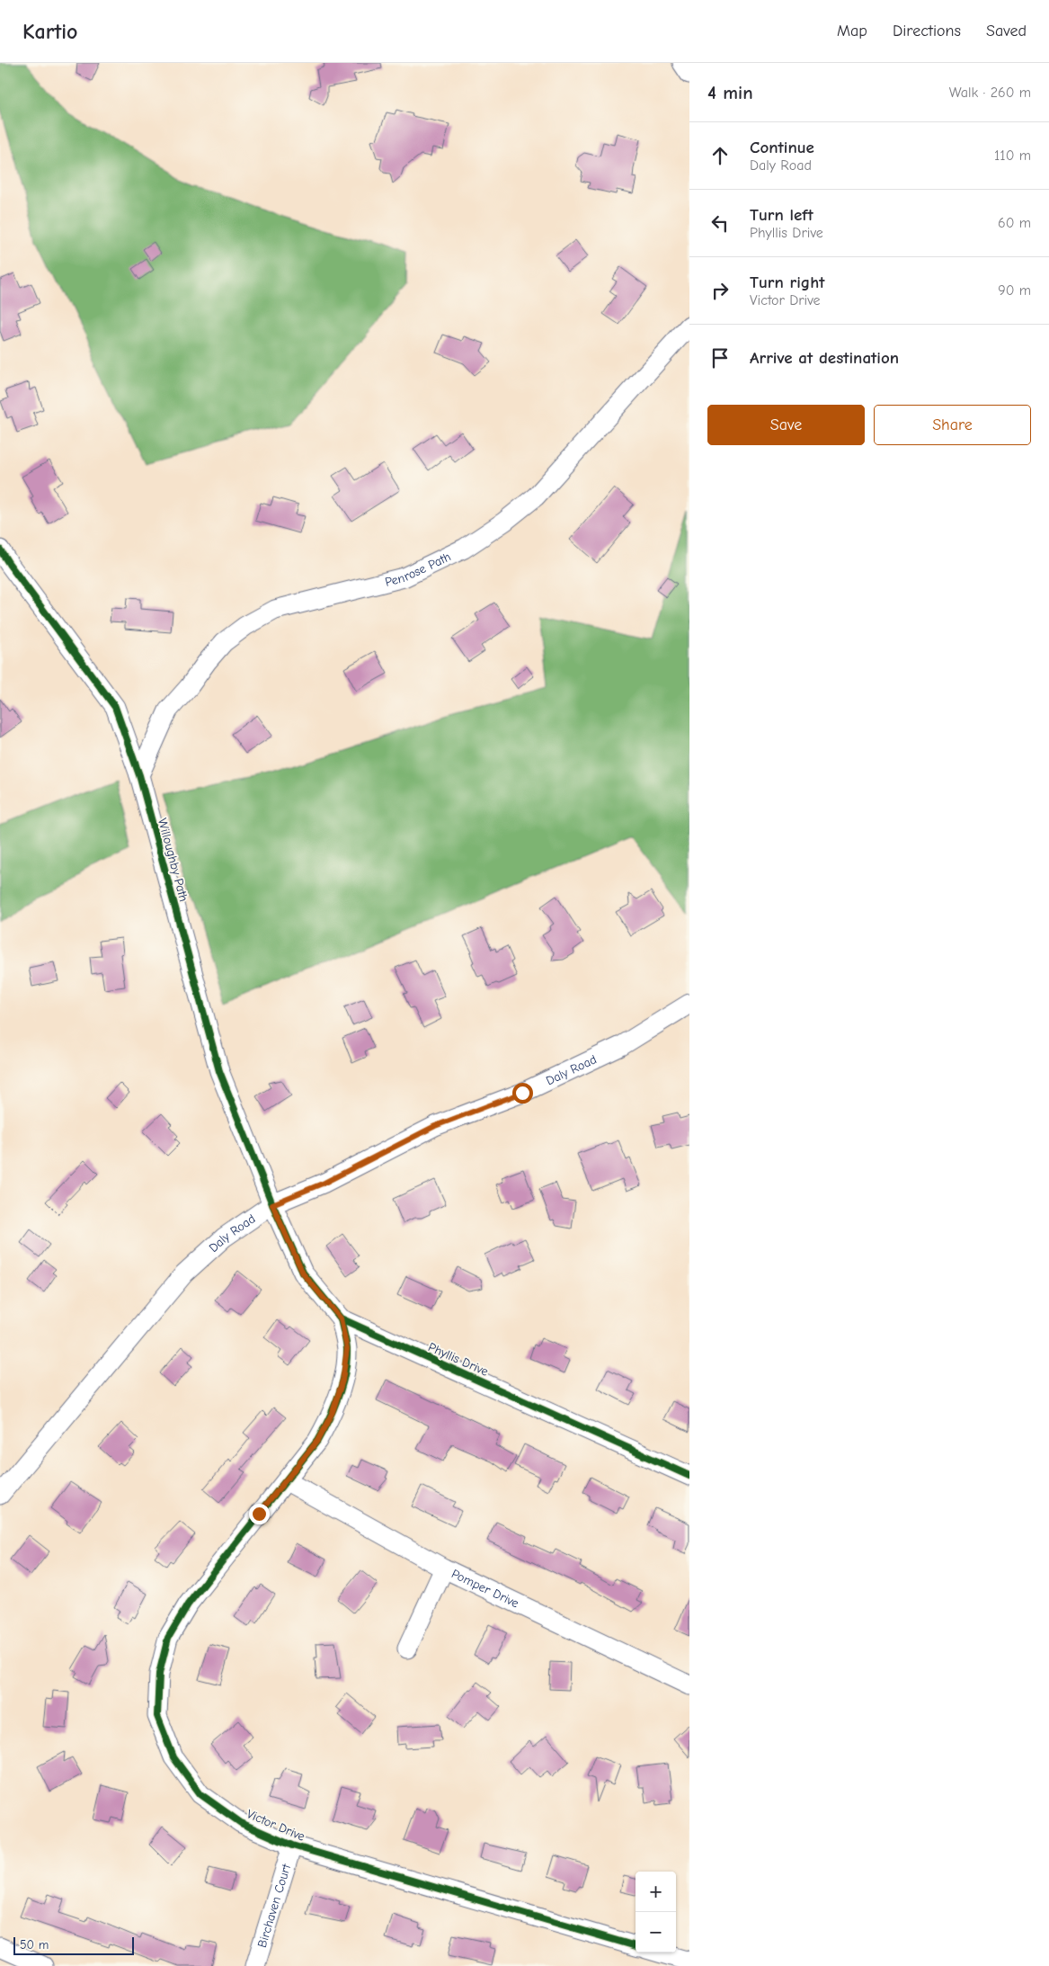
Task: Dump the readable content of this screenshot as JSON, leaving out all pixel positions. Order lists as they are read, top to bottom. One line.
{"streets":{"street":["Penrose Path","Willoughby Path","Daly Road","Phyllis Drive","Pomper Drive","Victor Drive","Birchaven Court"]},"crossings":[["Penrose Path","Willoughby Path"],["Willoughby Path","Daly Road"],["Willoughby Path","Phyllis Drive"],["Daly Road","Phyllis Drive"],["Phyllis Drive","Victor Drive"],["Pomper Drive","Victor Drive"],["Victor Drive","Birchaven Court"]],"scale_bar":"50 m","page":{"header":"Kartio","nav":["Map","Directions","Saved"],"heading":["4 min","Walk · 260 m"],"list":[["Continue","Daly Road","110 m"],["Turn left","Phyllis Drive","60 m"],["Turn right","Victor Drive","90 m"],"Arrive at destination"],"buttons":["Save","Share"],"map_buttons":["+","−"],"scale":"50 m"}}
